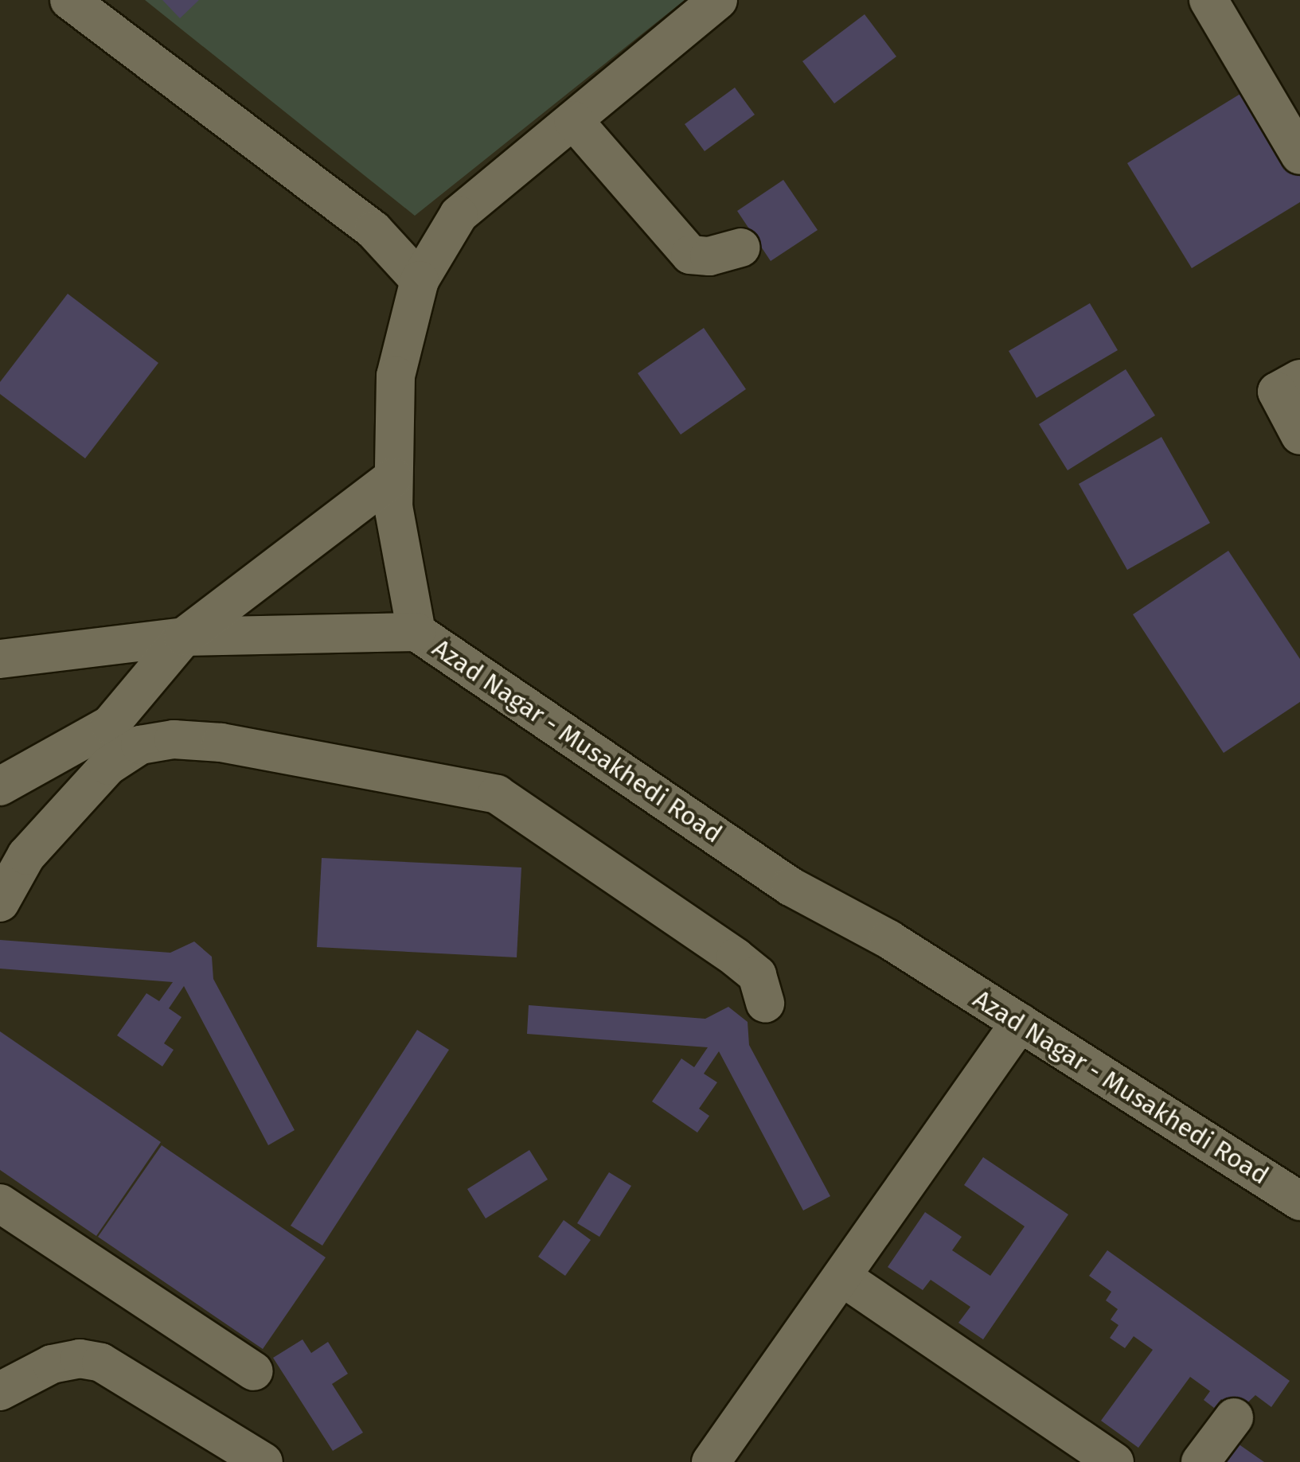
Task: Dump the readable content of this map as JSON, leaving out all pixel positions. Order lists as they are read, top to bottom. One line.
{"streets":{"street":["Azad Nagar - Musakhedi Road"]}}
